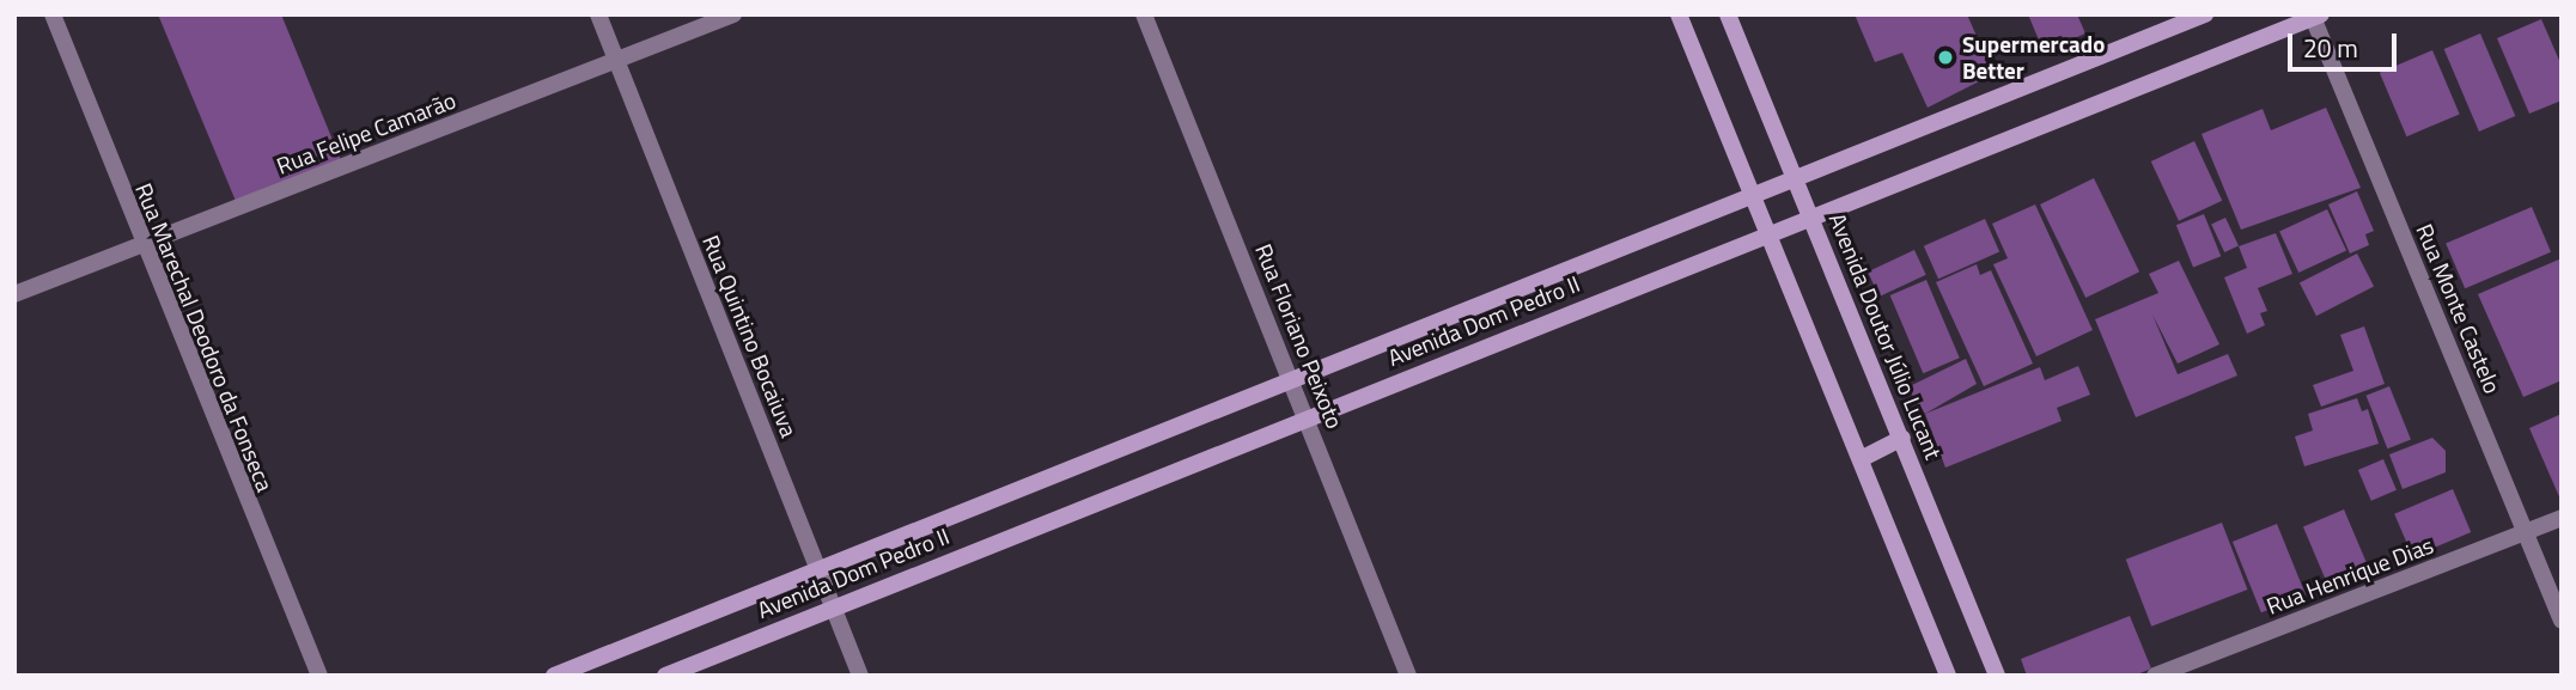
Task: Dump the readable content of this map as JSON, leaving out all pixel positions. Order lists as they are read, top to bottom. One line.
{"streets":{"street":["Rua Felipe Camarão","Rua Monte Castelo","Avenida Dom Pedro II","Rua Quintino Bocaiuva","Rua Floriano Peixoto","Avenida Doutor Júlio Lucant","Rua Marechal Deodoro da Fonseca","Rua Henrique Dias"]},"crossings":[["Rua Felipe Camarão","Rua Quintino Bocaiuva"],["Rua Felipe Camarão","Rua Marechal Deodoro da Fonseca"],["Rua Monte Castelo","Avenida Dom Pedro II"],["Rua Monte Castelo","Rua Henrique Dias"],["Avenida Dom Pedro II","Rua Quintino Bocaiuva"],["Avenida Dom Pedro II","Rua Floriano Peixoto"],["Avenida Dom Pedro II","Avenida Doutor Júlio Lucant"]],"places":["Supermercado Better"],"scale_bar":"20 m"}
